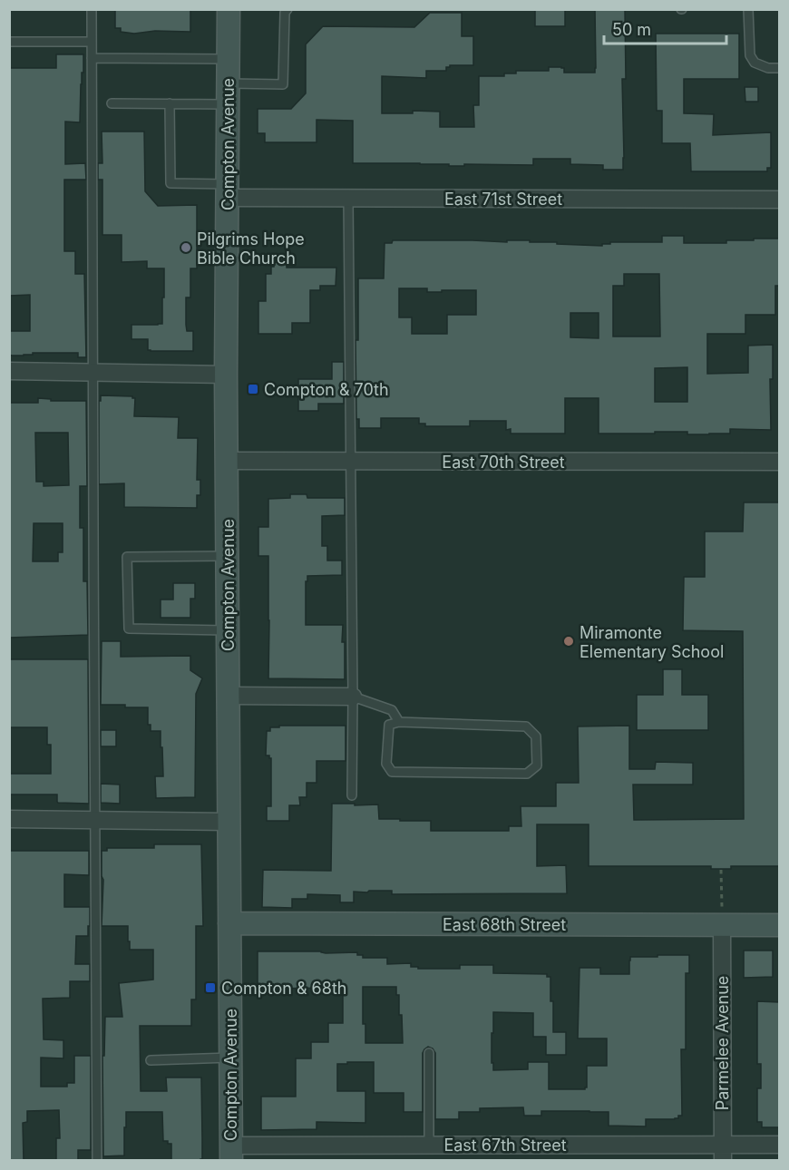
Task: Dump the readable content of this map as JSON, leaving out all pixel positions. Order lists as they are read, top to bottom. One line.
{"streets":{"main road":["Compton Avenue","East 68th Street"],"street":["East 71st Street","East 70th Street","Parmelee Avenue","East 67th Street"]},"crossings":[["Compton Avenue","East 71st Street"],["Compton Avenue","East 70th Street"],["Compton Avenue","East 68th Street"],["Compton Avenue","East 67th Street"],["East 68th Street","Parmelee Avenue"],["Parmelee Avenue","East 67th Street"]],"places":{"other":["Pilgrims Hope Bible Church","Miramonte Elementary School"],"transit":["Compton & 70th","Compton & 68th"]},"scale_bar":"50 m"}
